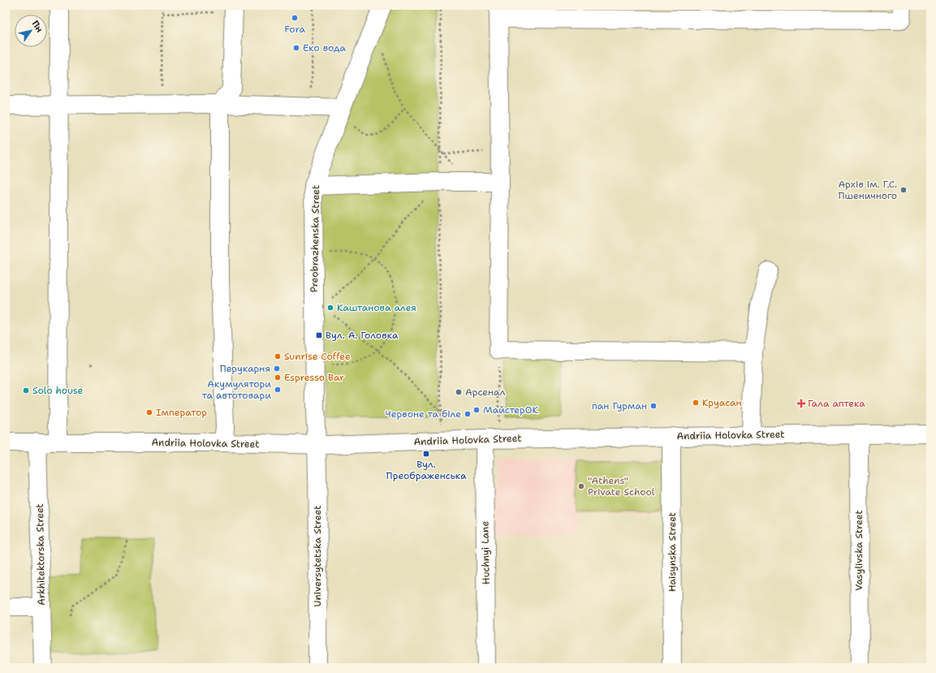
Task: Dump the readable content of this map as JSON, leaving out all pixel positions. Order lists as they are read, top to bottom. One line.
{"streets":{"street":["Preobrazhenska Street","Andriia Holovka Street","Vasylivska Street","Haisynska Street","Huchnyi Lane","Arkhitektorska Street","Universytetska Street"]},"crossings":[["Preobrazhenska Street","Andriia Holovka Street"],["Preobrazhenska Street","Universytetska Street"],["Andriia Holovka Street","Vasylivska Street"],["Andriia Holovka Street","Haisynska Street"],["Andriia Holovka Street","Huchnyi Lane"],["Andriia Holovka Street","Arkhitektorska Street"],["Andriia Holovka Street","Universytetska Street"]],"places":{"other":["Fora","Еко вода","Архів ім. Г.С. Пшеничного","Каштанова алея","Sunrise Coffee","Перукарня","Espresso Bar","Акумулятори та автотовари","Solo house","Арсенал","Круасан","пан Гурман","МайстерОК","Імператор","Червоне та біле","\"Athens\" Private School"],"transit":["Вул. А. Головка","Вул. Преображенська"],"health":["Гала аптека"]},"north":"top right"}
